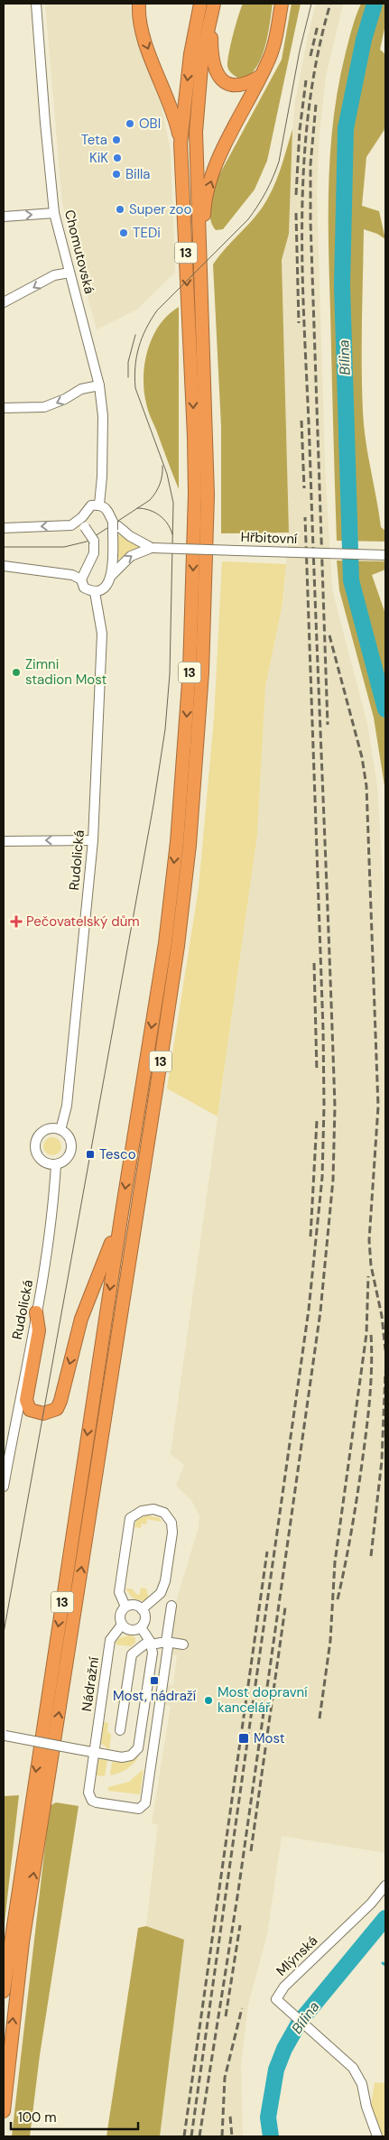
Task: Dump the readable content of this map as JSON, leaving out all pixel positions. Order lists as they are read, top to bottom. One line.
{"streets":{"highway":["13"],"street":["Chomutovská","Hřbitovní","Rudolická","Nádražní","Mlýnská"]},"water":["Bílina"],"places":{"other":["OBI","Teta","KiK","Billa","Super zoo","TEDi","Zimni stadion Most","Most dopravní kancelář"],"health":["Pečovatelský dům"],"transit":["Tesco","Most, nádraží","Most"]},"scale_bar":"100 m"}
